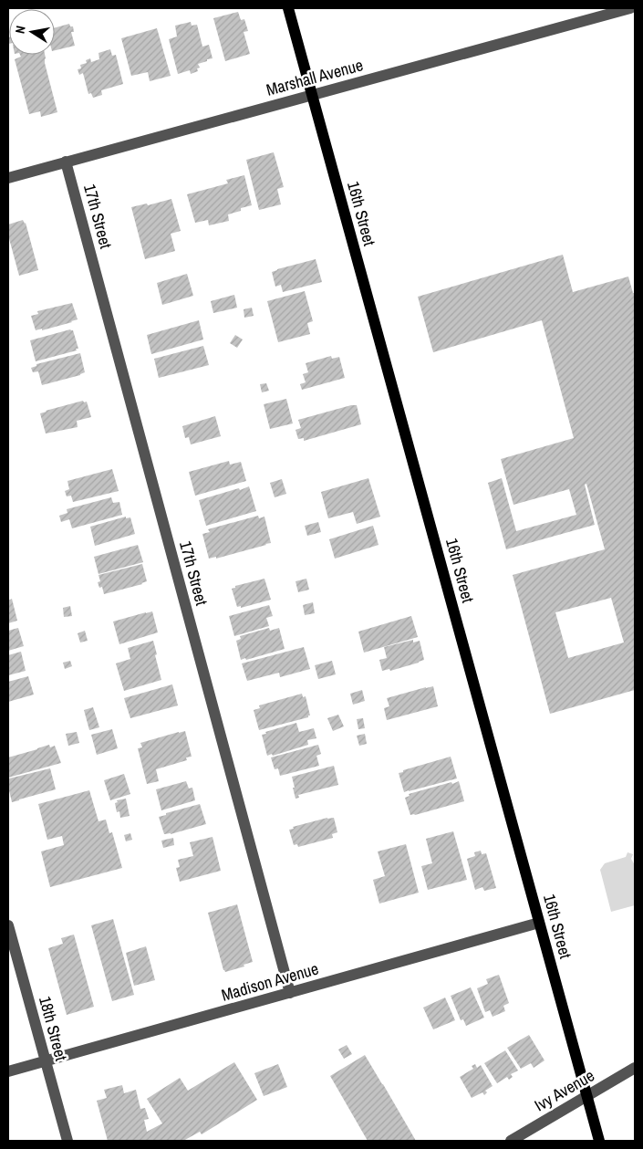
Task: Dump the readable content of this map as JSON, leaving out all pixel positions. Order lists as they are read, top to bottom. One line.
{"streets":{"main road":["16th Street"],"street":["Marshall Avenue","17th Street","Madison Avenue","18th Street","Ivy Avenue"]},"crossings":[["Marshall Avenue","16th Street"],["Marshall Avenue","17th Street"],["16th Street","Madison Avenue"],["16th Street","Ivy Avenue"],["17th Street","Madison Avenue"],["Madison Avenue","18th Street"]],"north":"left"}
